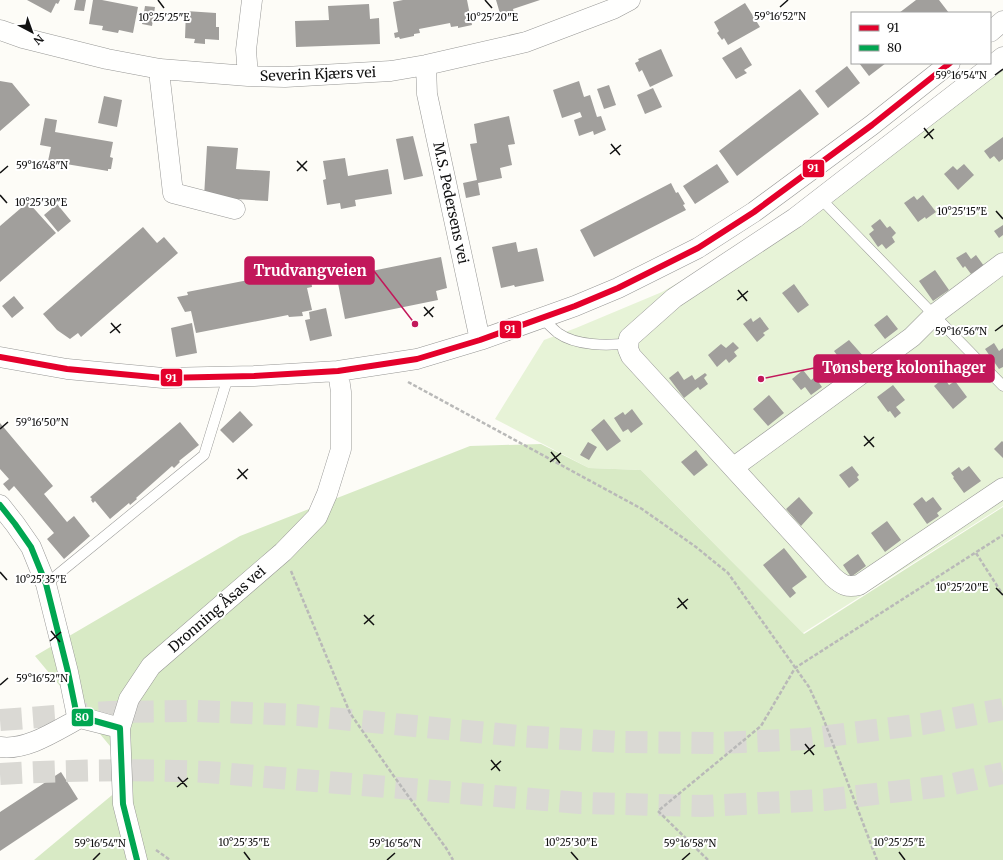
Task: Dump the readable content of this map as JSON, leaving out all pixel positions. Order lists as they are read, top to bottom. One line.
{"streets":{"street":["Severin Kjærs vei","M.S. Pedersens vei","Dronning Åsas vei"]},"crossings":[["Severin Kjærs vei","M.S. Pedersens vei"]],"places":["Trudvangveien","Tønsberg kolonihager"],"lines":["transit line 91","transit line 80"],"legend":["91","80"],"north":"bottom right","coordinates":["59°16'52\"N","10°25'25\"E","10°25'20\"E","59°16'54\"N","59°16'48\"N","10°25'30\"E","10°25'15\"E","59°16'56\"N","59°16'50\"N","10°25'35\"E","59°16'58\"N"]}
